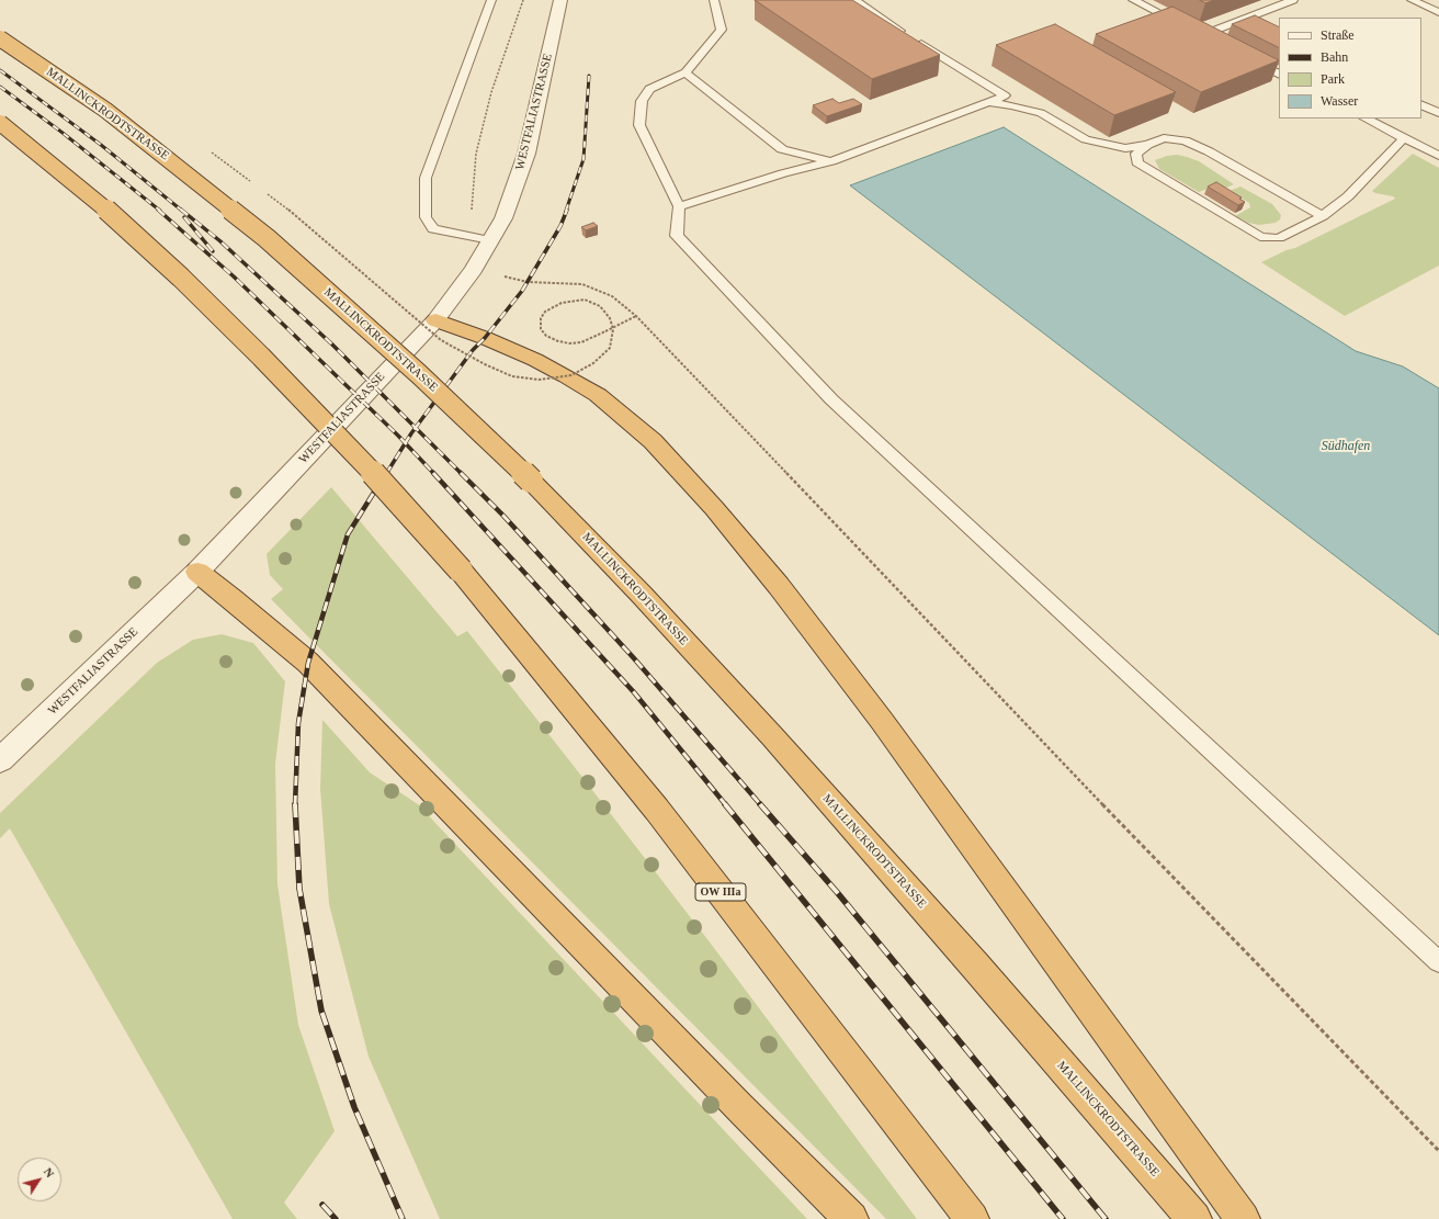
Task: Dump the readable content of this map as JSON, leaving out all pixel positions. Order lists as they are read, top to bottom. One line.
{"streets":{"highway":["MALLINCKRODTSTRASSE","OW IIIa"],"street":["WESTFALIASTRASSE"]},"water":["Südhafen"],"legend":["Straße","Bahn","Park","Wasser"],"north":"top right"}
